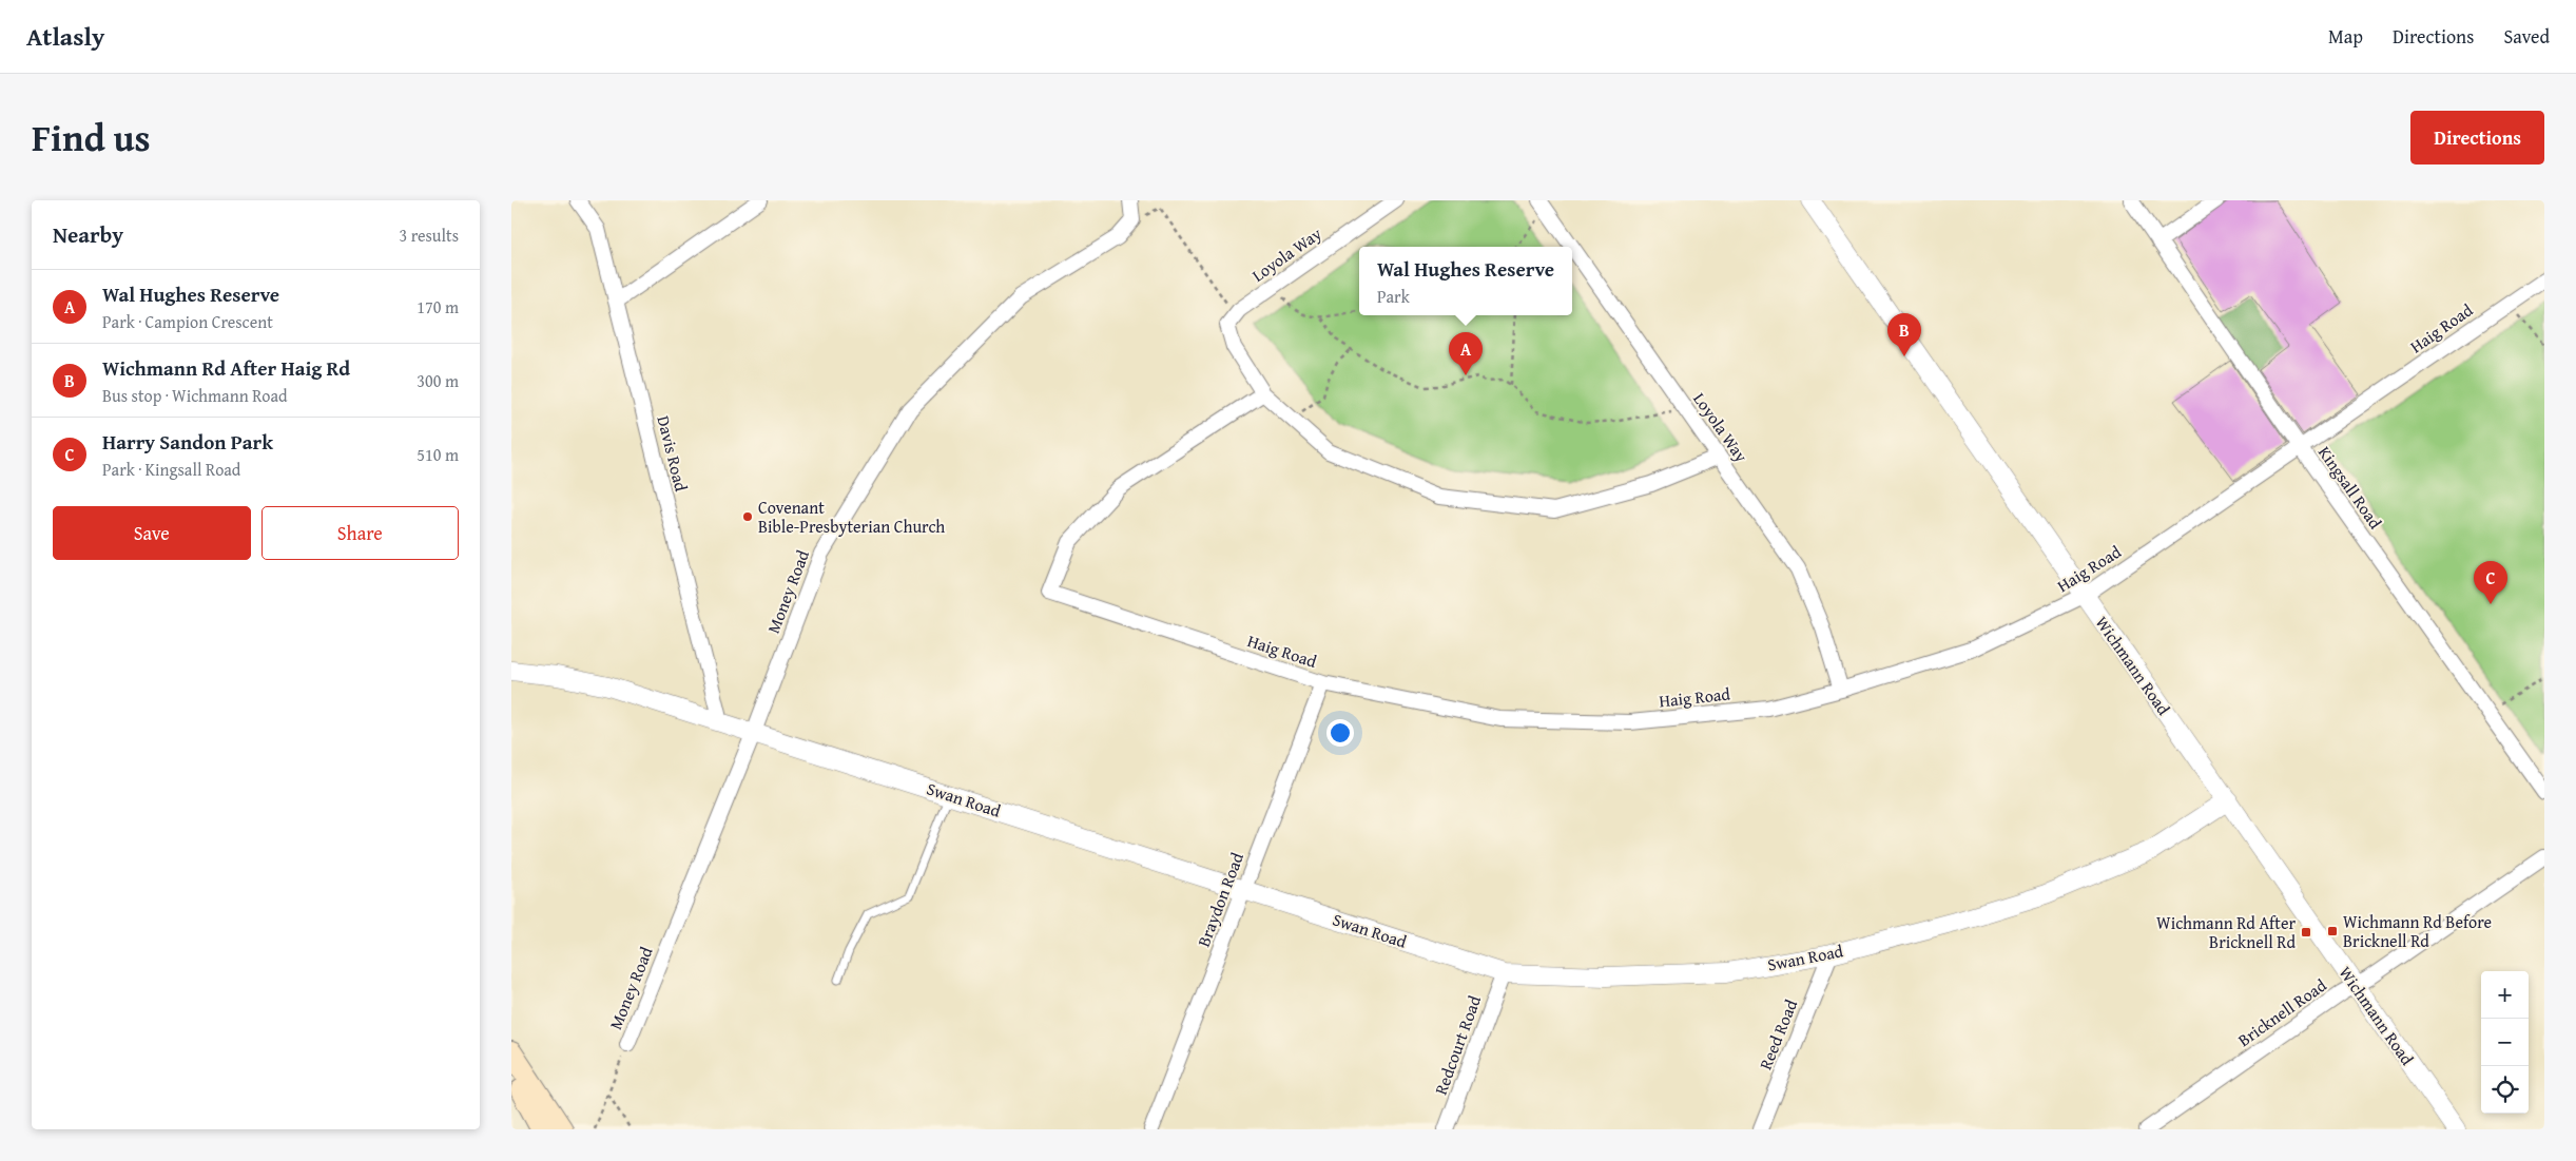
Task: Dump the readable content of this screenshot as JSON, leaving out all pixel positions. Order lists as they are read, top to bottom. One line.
{"streets":{"street":["Loyola Way","Haig Road","Davis Road","Kingsall Road","Money Road","Wichmann Road","Swan Road","Braydon Road","Bricknell Road","Reed Road","Redcourt Road"]},"crossings":[["Loyola Way","Haig Road"],["Haig Road","Kingsall Road"],["Haig Road","Wichmann Road"],["Haig Road","Braydon Road"],["Davis Road","Swan Road"],["Money Road","Swan Road"],["Wichmann Road","Swan Road"],["Wichmann Road","Bricknell Road"],["Swan Road","Braydon Road"],["Swan Road","Reed Road"],["Swan Road","Redcourt Road"]],"places":{"other":["Covenant Bible-Presbyterian Church"],"transit":["Wichmann Rd Before Bricknell Rd","Wichmann Rd After Bricknell Rd"]},"page":{"header":"Atlasly","nav":["Map","Directions","Saved"],"title":"Find us","buttons":["Directions",["Save","Share"]],"heading":["Nearby","3 results"],"popup":["Wal Hughes Reserve","Park"],"list":[{"mark":"A","name":"Wal Hughes Reserve","note":"Park · Campion Crescent","value":"170 m"},{"mark":"B","name":"Wichmann Rd After Haig Rd","note":"Bus stop · Wichmann Road","value":"300 m"},{"mark":"C","name":"Harry Sandon Park","note":"Park · Kingsall Road","value":"510 m"}],"pins":["B","A","C"],"map_buttons":["+","−"]}}
